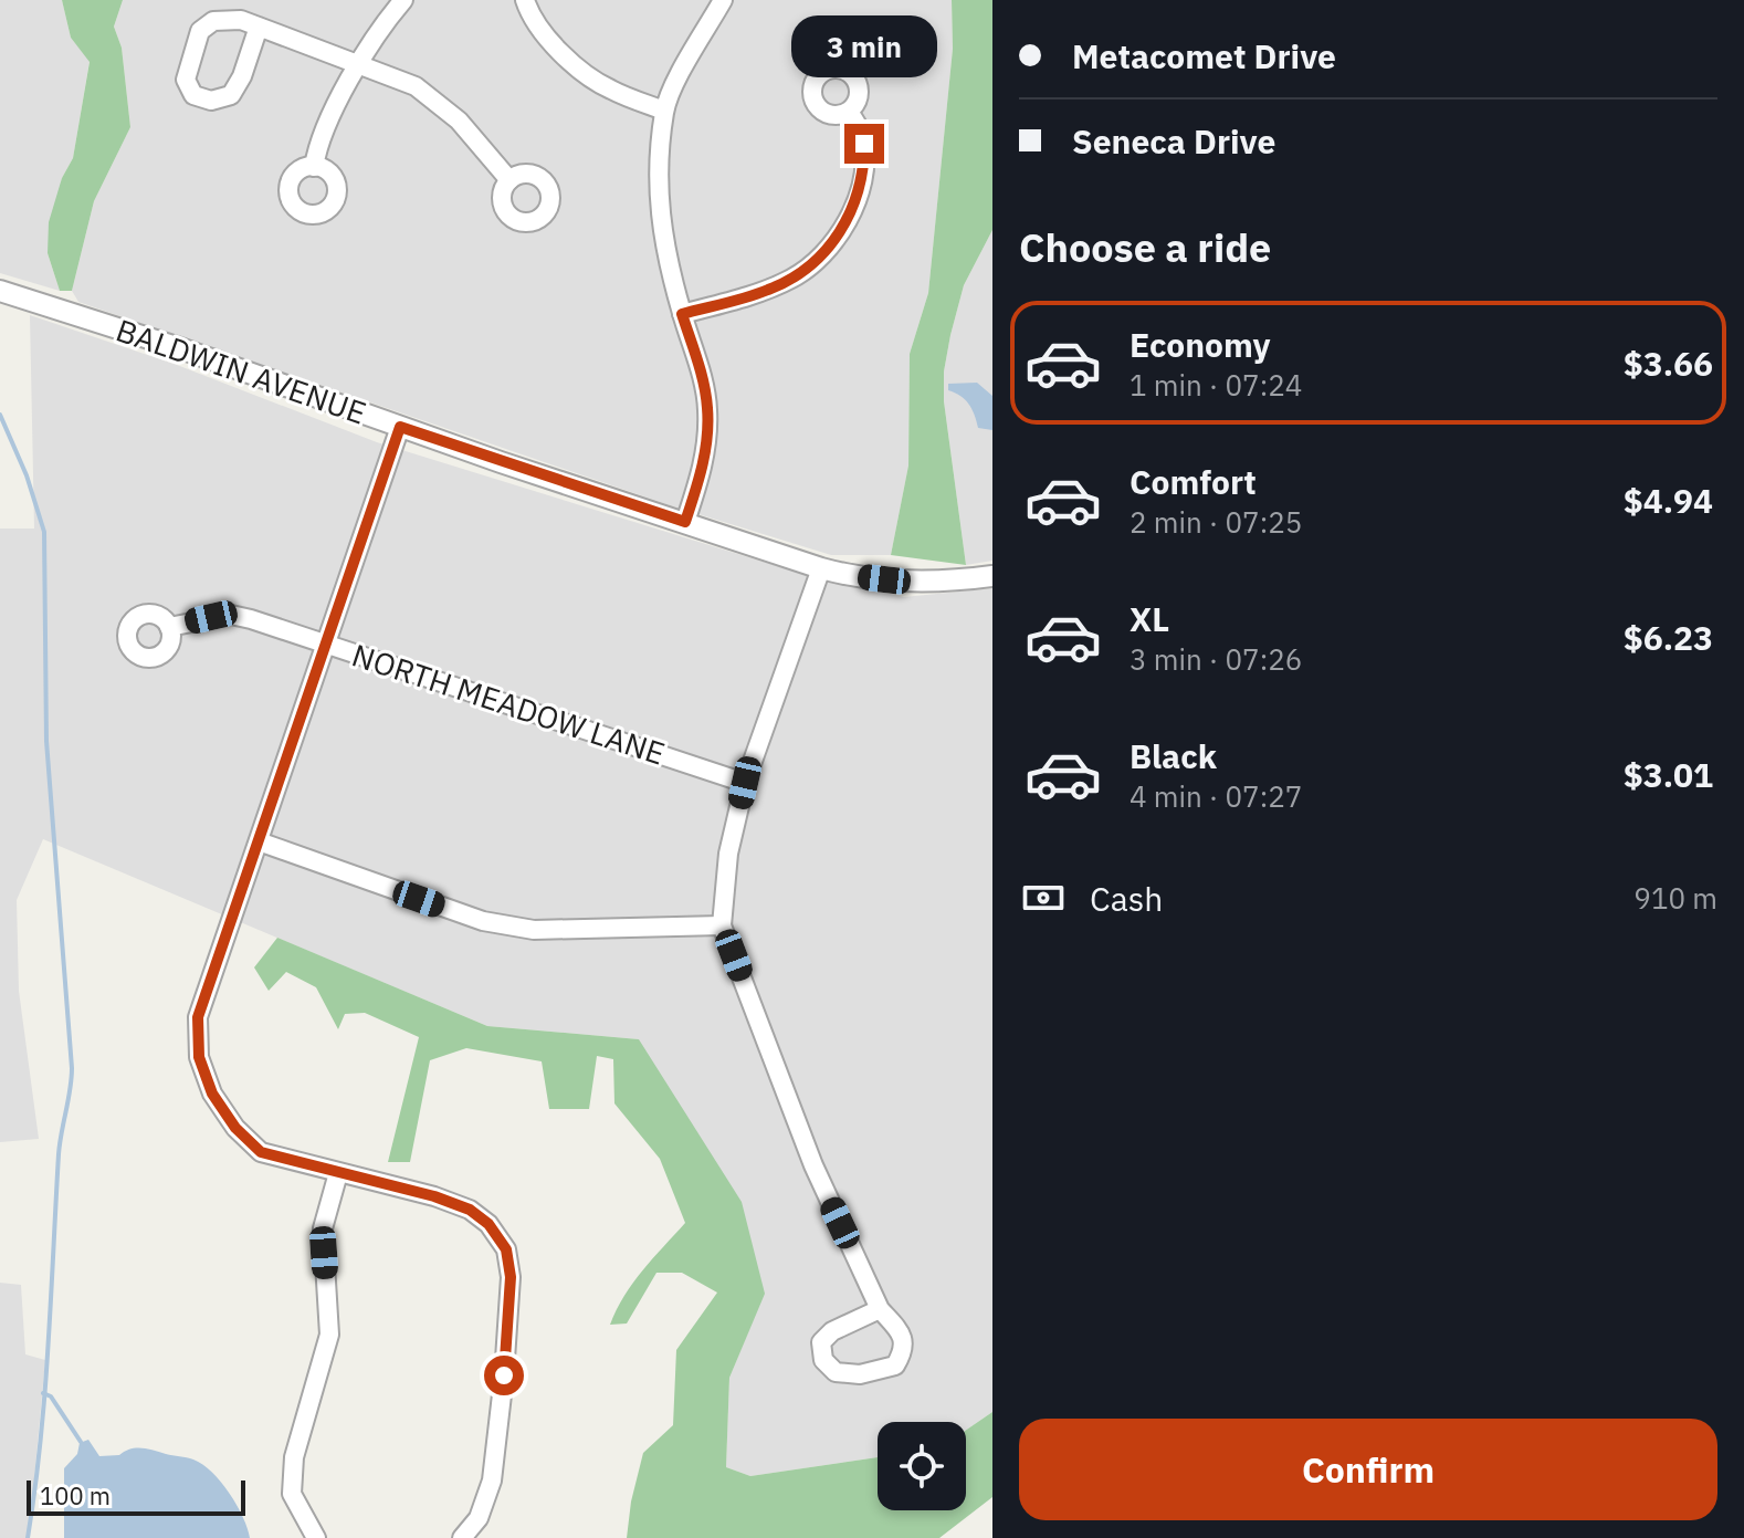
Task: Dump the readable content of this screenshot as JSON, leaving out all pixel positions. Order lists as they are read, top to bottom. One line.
{"streets":{"street":["BALDWIN AVENUE","NORTH MEADOW LANE"]},"scale_bar":"100 m","page":{"banner":["Metacomet Drive","Seneca Drive"],"bubble":"3 min","heading":"Choose a ride","list":[{"name":"Economy","note":"1 min · 07:24","value":"$3.66"},{"name":"Comfort","note":"2 min · 07:25","value":"$4.94"},{"name":"XL","note":"3 min · 07:26","value":"$6.23"},{"name":"Black","note":"4 min · 07:27","value":"$3.01"}],"pay":["Cash","910 m"],"buttons":"Confirm","scale":"100 m"}}
